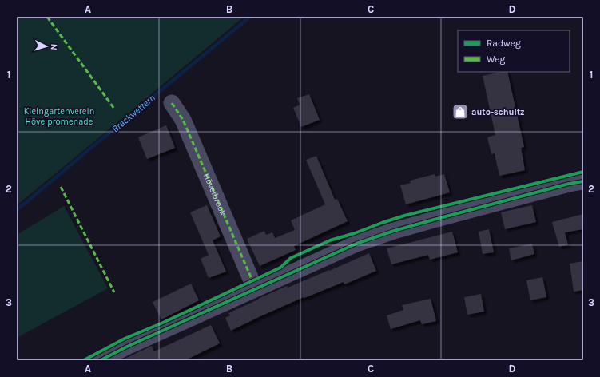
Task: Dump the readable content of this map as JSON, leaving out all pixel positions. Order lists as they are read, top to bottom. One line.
{"streets":{"street":["Hövelbrook"]},"water":["Brackwettern"],"parks":["Kleingartenverein Hövelpromenade"],"places":{"shop":["auto-schultz"]},"legend":["Radweg","Weg"],"north":"right","grid":{"columns":["A","B","C","D"],"rows":["1","2","3"]}}
